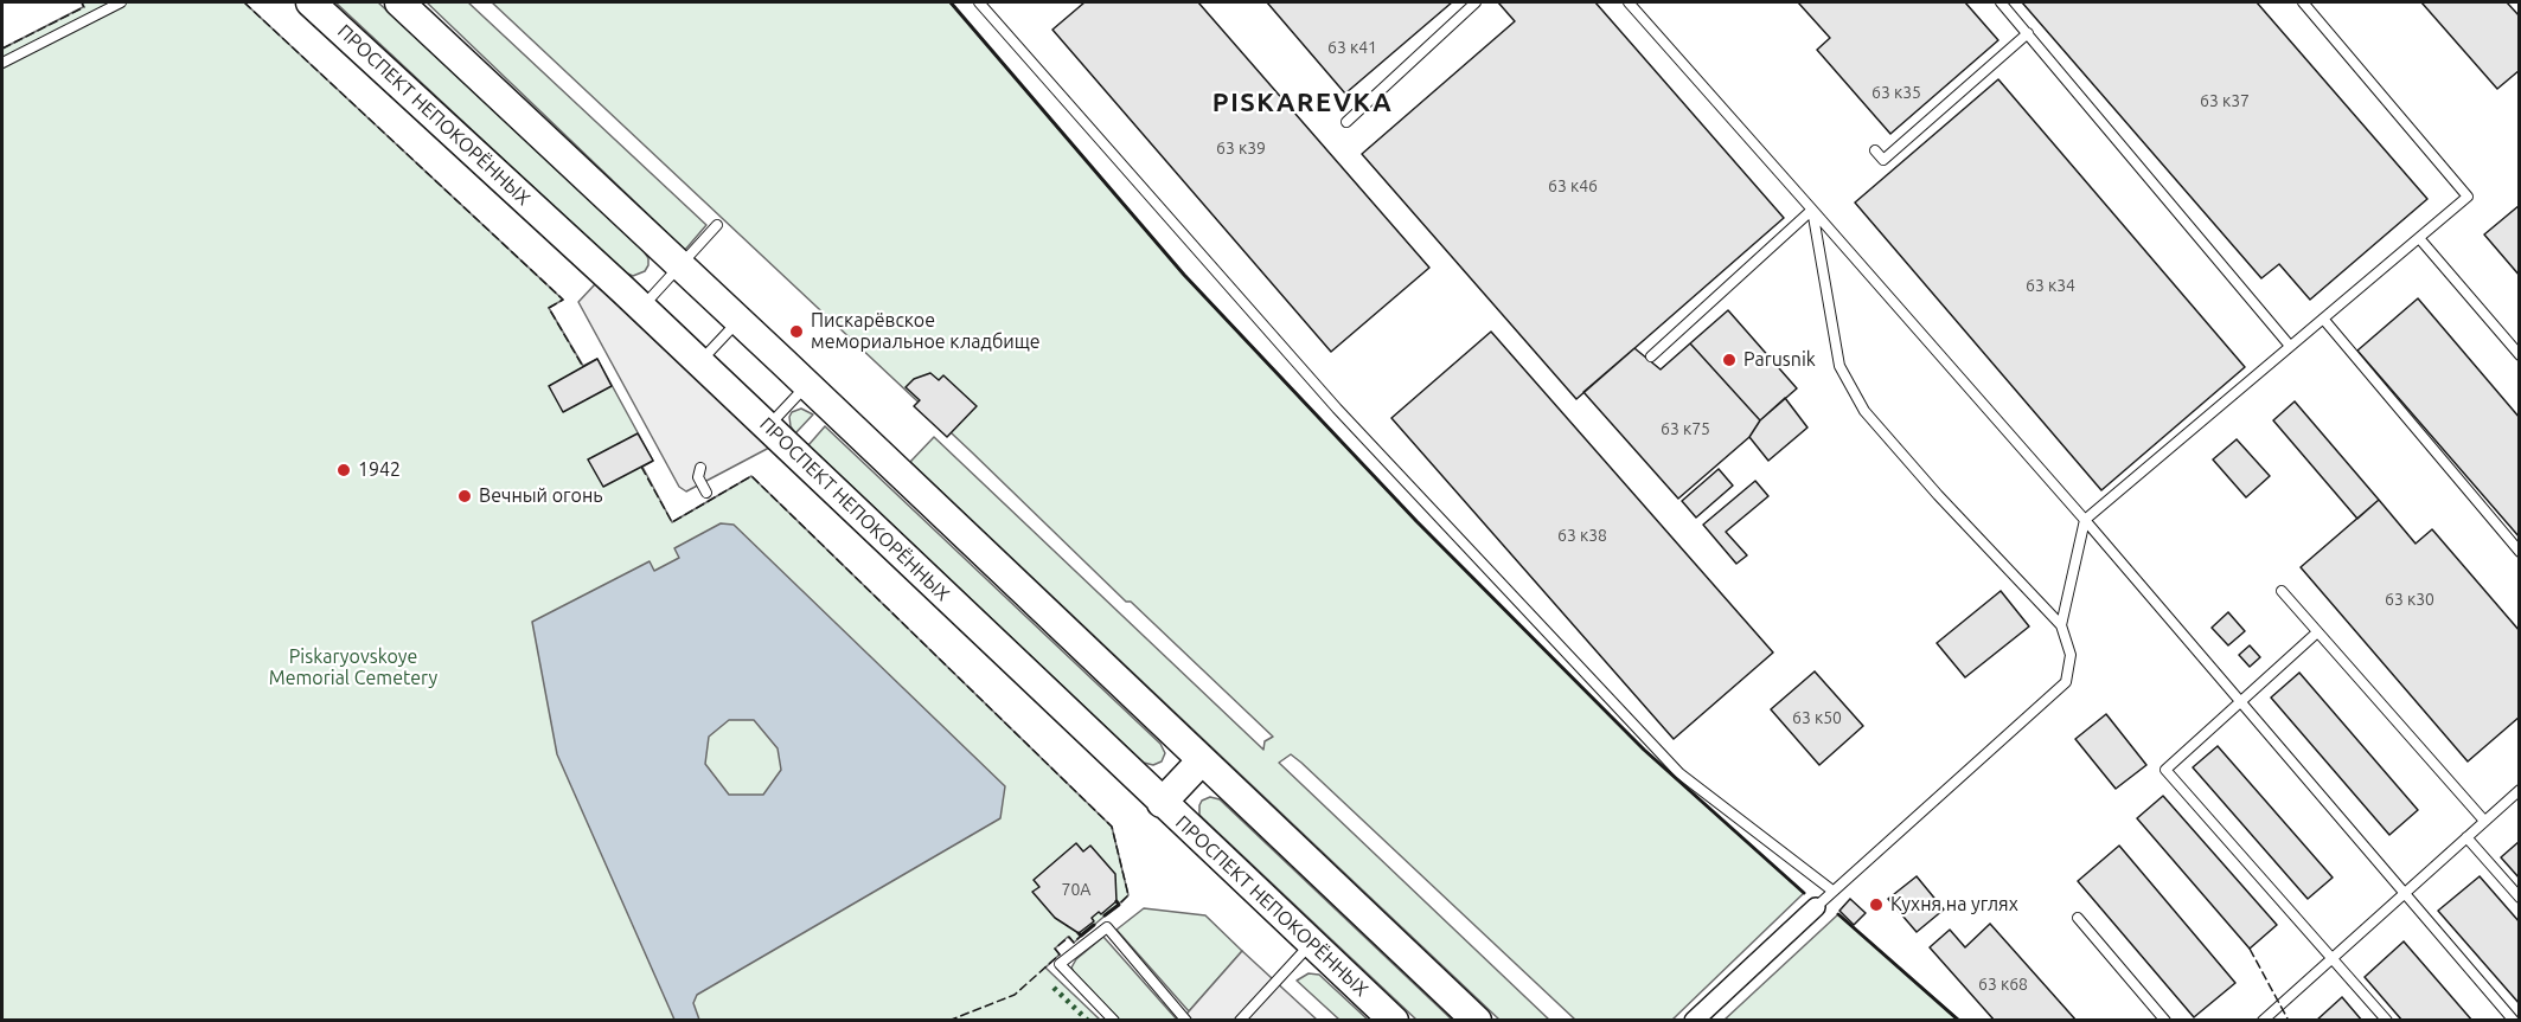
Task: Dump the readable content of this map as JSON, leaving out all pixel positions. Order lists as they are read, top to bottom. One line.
{"streets":{"main road":["ПРОСПЕКТ НЕПОКОРЁННЫХ"]},"districts":["PISKAREVKA"],"parks":["Piskaryovskoye Memorial Cemetery"],"places":["Пискарёвское мемориальное кладбище","Parusnik","1942","Вечный огонь","Кухня на углях"],"house_numbers":["63 к41","63 к35","63 к37","63 к39","63 к46","63 к34","63 к75","63 к38","63 к30","63 к50","70А","63 к68"]}
